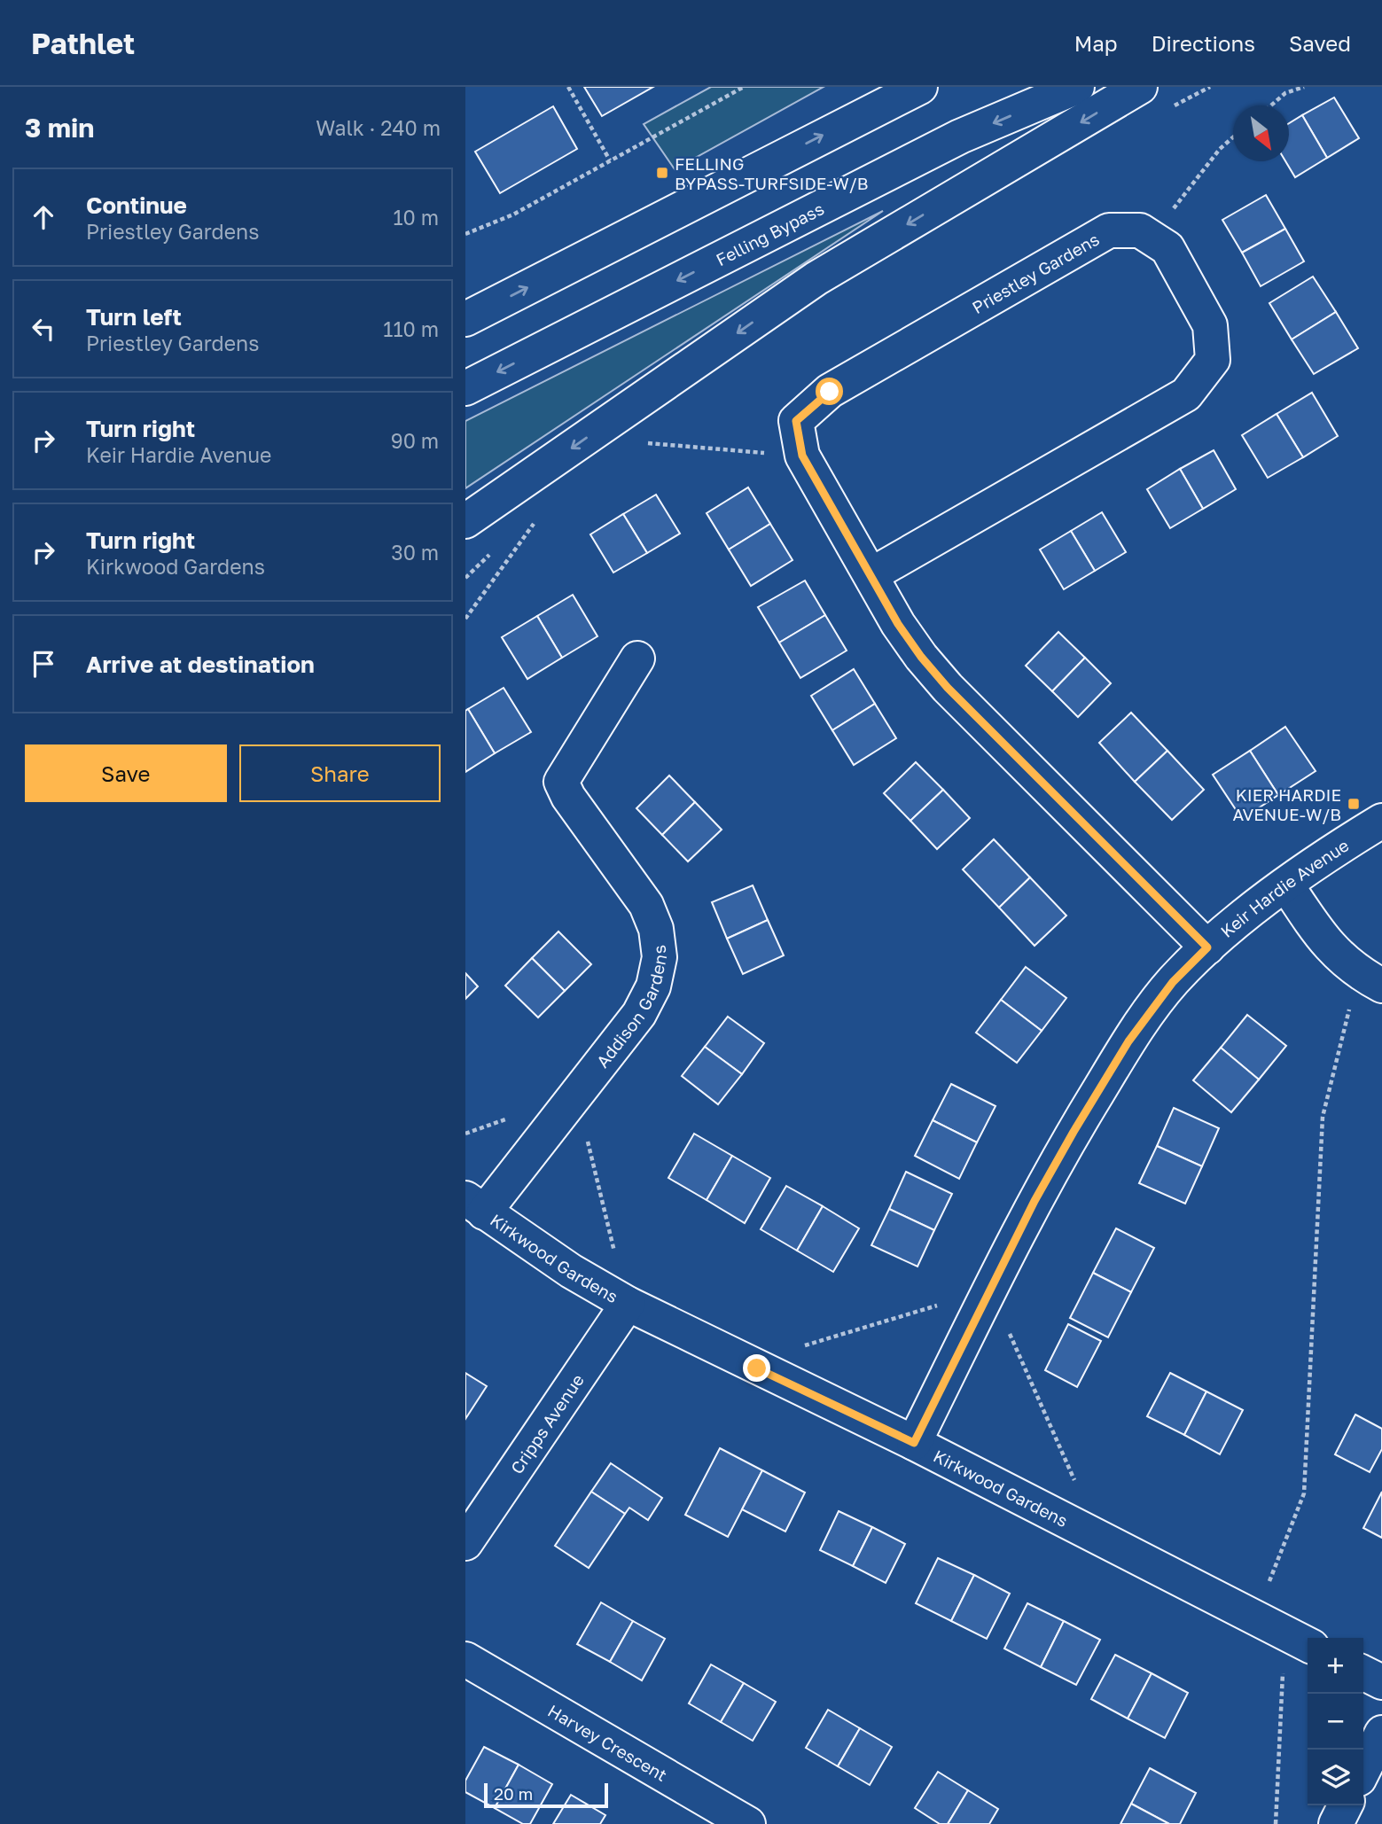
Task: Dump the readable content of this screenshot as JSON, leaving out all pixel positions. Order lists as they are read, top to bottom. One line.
{"streets":{"main road":["Felling Bypass","Priestley Gardens","Keir Hardie Avenue","Addison Gardens","Kirkwood Gardens","Cripps Avenue","Harvey Crescent"]},"crossings":[["Priestley Gardens","Keir Hardie Avenue"],["Keir Hardie Avenue","Kirkwood Gardens"],["Addison Gardens","Kirkwood Gardens"],["Kirkwood Gardens","Cripps Avenue"]],"places":{"transit":["FELLING BYPASS-TURFSIDE-W/B","KIER HARDIE AVENUE-W/B"]},"scale_bar":"20 m","north":"bottom right","page":{"header":"Pathlet","nav":["Map","Directions","Saved"],"heading":["3 min","Walk · 240 m"],"list":[["Continue","Priestley Gardens","10 m"],["Turn left","Priestley Gardens","110 m"],["Turn right","Keir Hardie Avenue","90 m"],["Turn right","Kirkwood Gardens","30 m"],"Arrive at destination"],"buttons":["Save","Share"],"map_buttons":["+","−"],"scale":"20 m"}}
